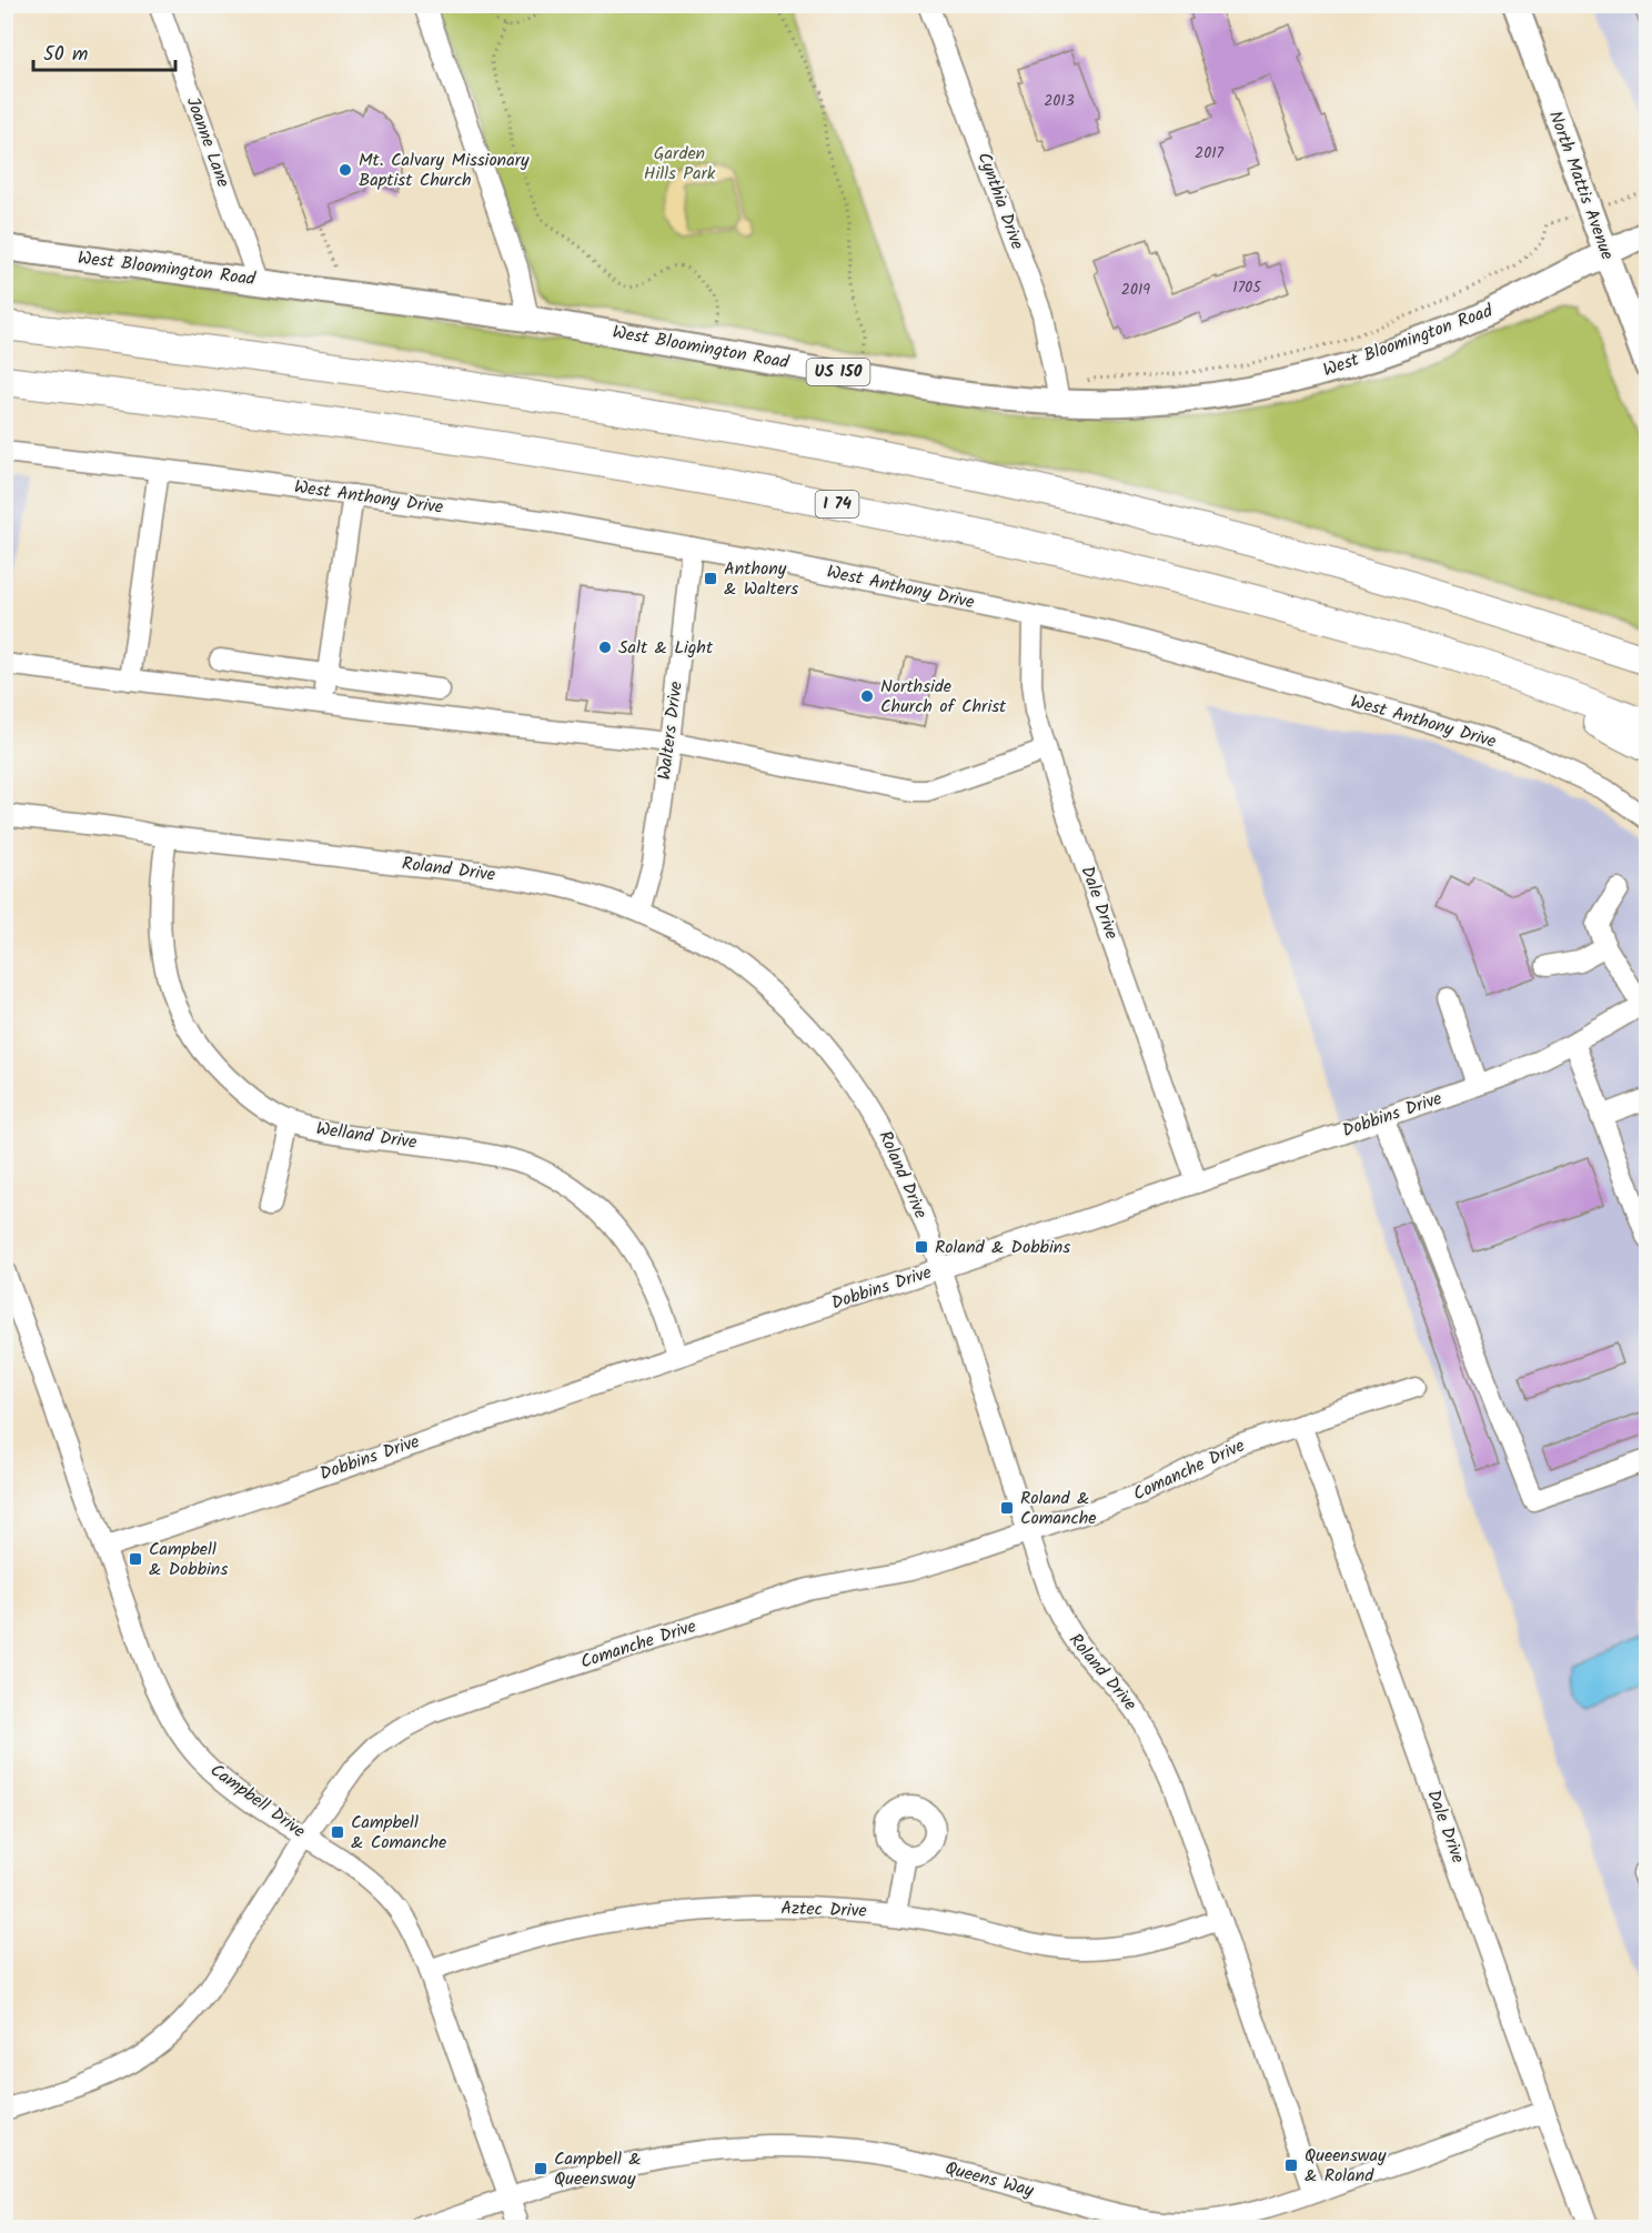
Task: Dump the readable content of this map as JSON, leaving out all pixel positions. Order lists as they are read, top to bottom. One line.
{"streets":{"highway":["I 74"],"main road":["North Mattis Avenue","West Bloomington Road","US 150"],"street":["Joanne Lane","Cynthia Drive","West Anthony Drive","Walters Drive","Roland Drive","Dale Drive","Dobbins Drive","Welland Drive","Comanche Drive","Campbell Drive","Aztec Drive","Queens Way"]},"crossings":[["Joanne Lane","West Bloomington Road"],["North Mattis Avenue","West Bloomington Road"],["Cynthia Drive","West Bloomington Road"],["West Anthony Drive","Walters Drive"],["West Anthony Drive","Dale Drive"],["Walters Drive","Roland Drive"],["Roland Drive","Dobbins Drive"],["Roland Drive","Welland Drive"],["Roland Drive","Comanche Drive"],["Roland Drive","Aztec Drive"],["Roland Drive","Queens Way"],["Dale Drive","Dobbins Drive"],["Dale Drive","Comanche Drive"],["Dale Drive","Queens Way"],["Dobbins Drive","Welland Drive"],["Dobbins Drive","Campbell Drive"],["Comanche Drive","Campbell Drive"],["Campbell Drive","Aztec Drive"],["Campbell Drive","Queens Way"]],"parks":["Garden Hills Park"],"places":{"other":["Mt. Calvary Missionary Baptist Church","Salt & Light","Northside Church of Christ"],"transit":["Anthony & Walters","Roland & Dobbins","Roland & Comanche","Campbell & Dobbins","Campbell & Comanche","Queensway & Roland","Campbell & Queensway"]},"house_numbers":["2013","2017","1705","2019"],"scale_bar":"50 m"}
